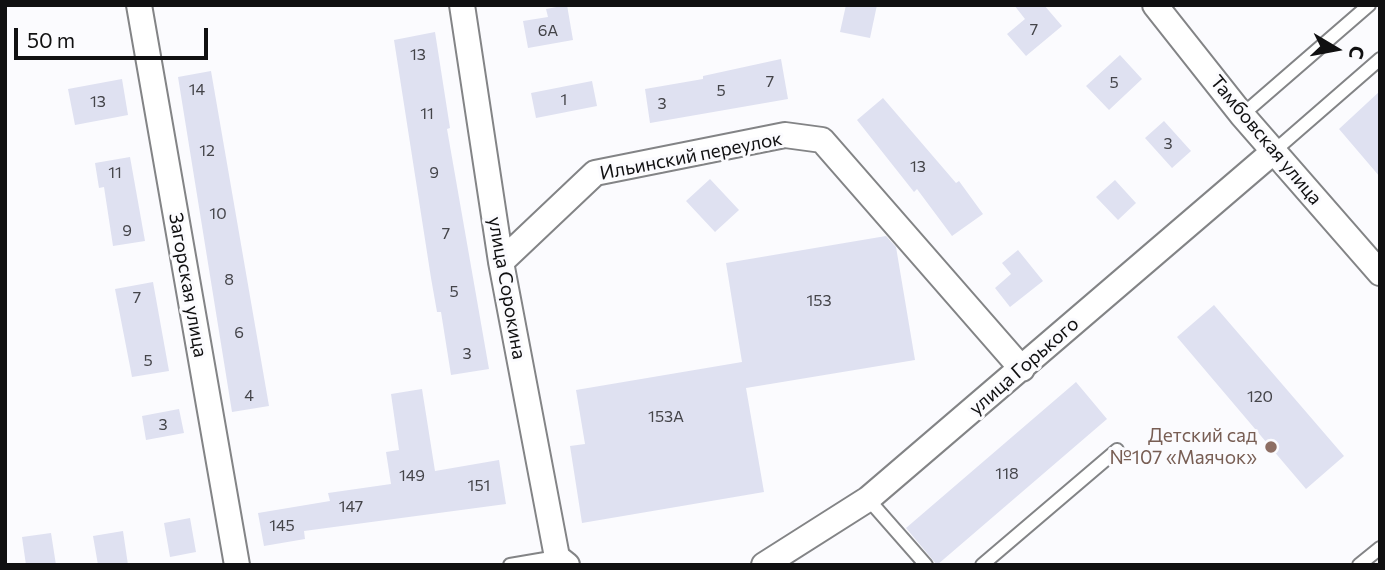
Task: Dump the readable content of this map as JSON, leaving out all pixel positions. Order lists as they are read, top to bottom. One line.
{"streets":{"street":["Тамбовская улица","Ильинский переулок","Загорская улица","улица Сорокина","улица Горького"]},"crossings":[["Тамбовская улица","улица Горького"],["Ильинский переулок","улица Сорокина"],["Ильинский переулок","улица Горького"]],"places":["Детский сад №107 «Маячок»"],"house_numbers":["7","6А","13","7","5","14","5","1","13","3","11","3","12","13","11","9","10","9","7","8","5","7","153","6","3","5","4","120","153А","3","118","149","151","147","145"],"scale_bar":"50 m","north":"right"}
